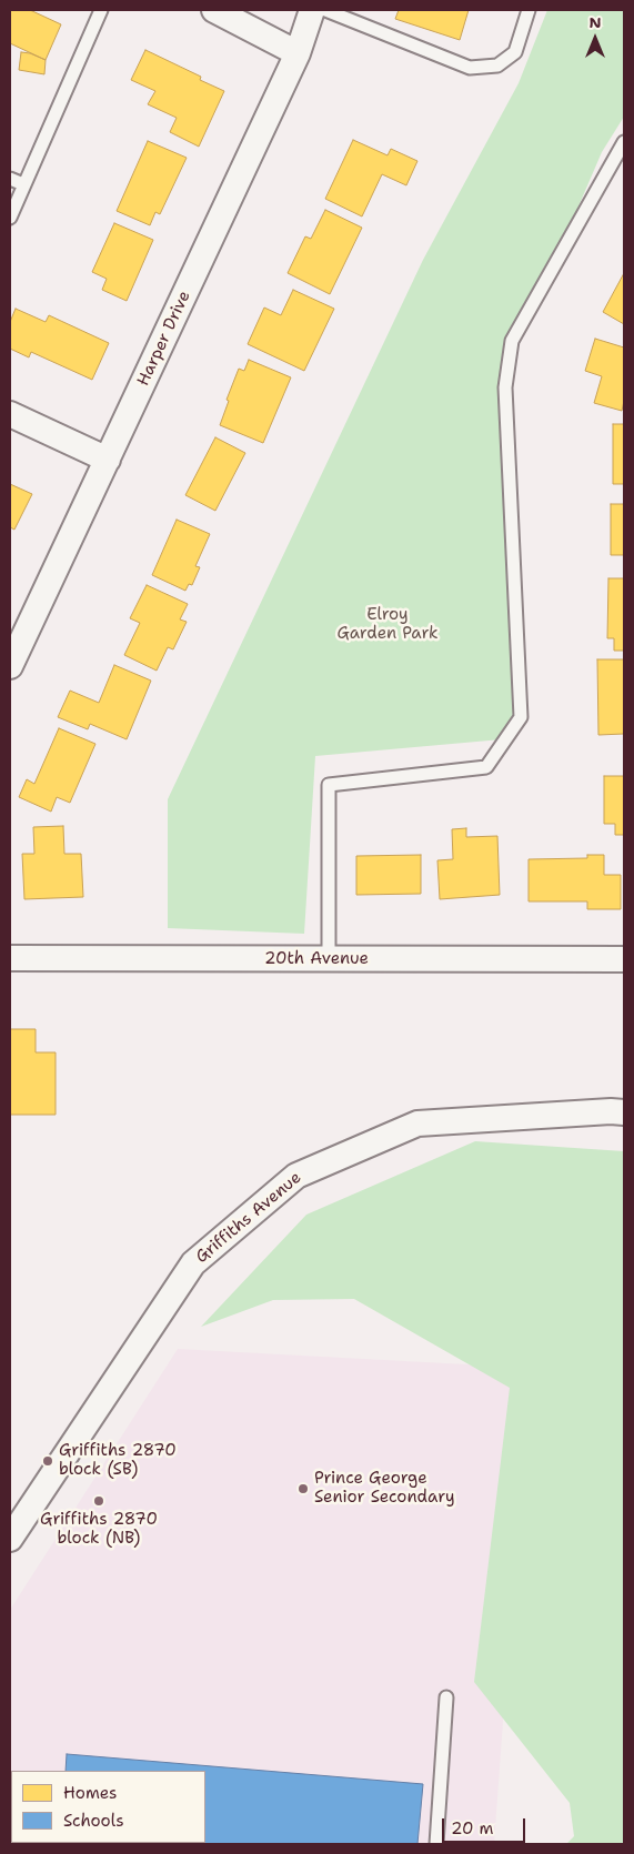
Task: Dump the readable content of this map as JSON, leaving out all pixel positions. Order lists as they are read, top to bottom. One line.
{"streets":{"street":["Harper Drive","20th Avenue","Griffiths Avenue"]},"parks":["Elroy Garden Park"],"places":["Griffiths 2870 block (SB)","Prince George Senior Secondary","Griffiths 2870 block (NB)"],"legend":["Homes","Schools"],"scale_bar":"20 m","north":"top"}
